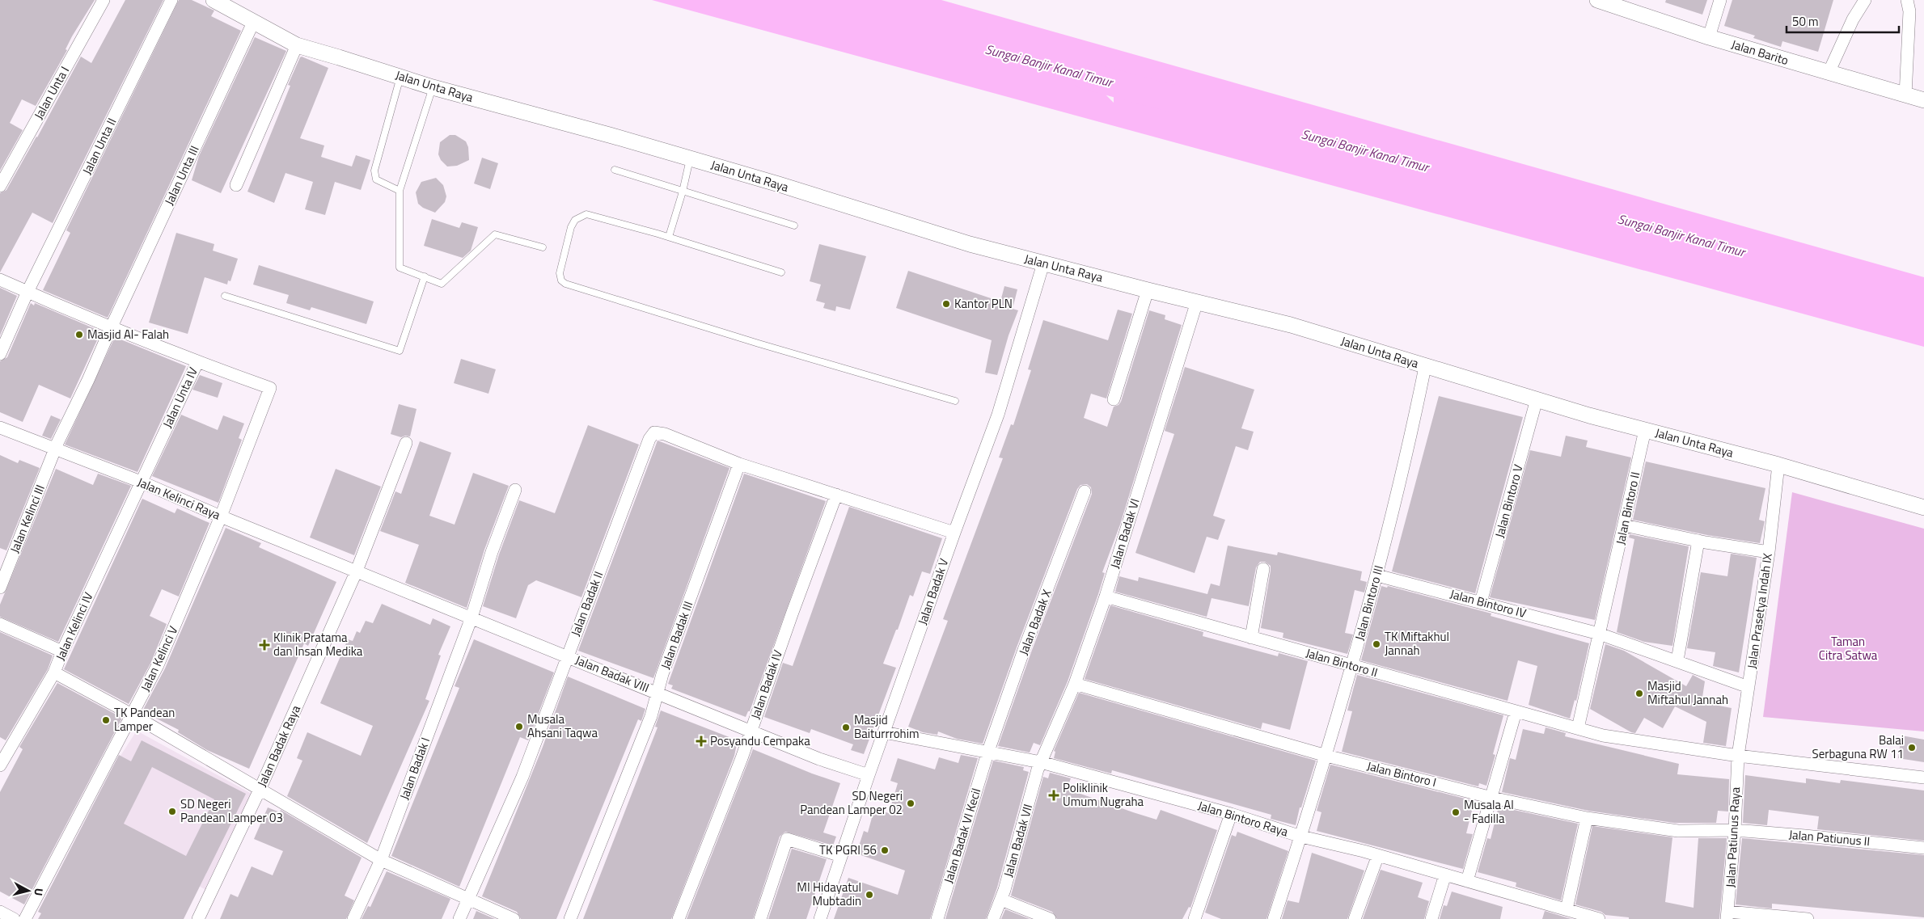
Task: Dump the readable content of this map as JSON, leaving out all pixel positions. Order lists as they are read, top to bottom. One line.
{"streets":{"street":["Jalan Barito","Jalan Unta Raya","Jalan Unta I","Jalan Unta II","Jalan Unta III","Jalan Unta IV","Jalan Kelinci Raya","Jalan Bintoro V","Jalan Bintoro II","Jalan Kelinci III","Jalan Badak VI","Jalan Badak V","Jalan Bintoro III","Jalan Badak II","Jalan Bintoro IV","Jalan Prasetya Indah IX","Jalan Badak X","Jalan Kelinci IV","Jalan Badak III","Jalan Kelinci V","Jalan Badak VIII","Jalan Badak IV","Jalan Badak Raya","Jalan Badak I","Jalan Bintoro I","Jalan Bintoro Raya","Jalan Badak VI Kecil","Jalan Patiunus Raya","Jalan Patiunus II","Jalan Badak VII"]},"crossings":[["Jalan Unta Raya","Jalan Unta III"],["Jalan Unta Raya","Jalan Bintoro V"],["Jalan Unta Raya","Jalan Bintoro II"],["Jalan Unta Raya","Jalan Badak VI"],["Jalan Unta Raya","Jalan Badak V"],["Jalan Unta Raya","Jalan Bintoro III"],["Jalan Unta Raya","Jalan Prasetya Indah IX"],["Jalan Unta III","Jalan Kelinci Raya"],["Jalan Unta III","Jalan Kelinci III"],["Jalan Unta IV","Jalan Kelinci Raya"],["Jalan Unta IV","Jalan Kelinci IV"],["Jalan Unta IV","Jalan Kelinci V"],["Jalan Kelinci Raya","Jalan Kelinci III"],["Jalan Kelinci Raya","Jalan Kelinci IV"],["Jalan Kelinci Raya","Jalan Kelinci V"],["Jalan Kelinci Raya","Jalan Badak VIII"],["Jalan Kelinci Raya","Jalan Badak Raya"],["Jalan Bintoro V","Jalan Bintoro IV"],["Jalan Bintoro II","Jalan Badak VI"],["Jalan Bintoro II","Jalan Bintoro III"],["Jalan Bintoro II","Jalan Bintoro IV"],["Jalan Bintoro II","Jalan Prasetya Indah IX"],["Jalan Bintoro II","Jalan Patiunus Raya"],["Jalan Badak VI","Jalan Bintoro I"],["Jalan Badak VI","Jalan Bintoro Raya"],["Jalan Badak VI","Jalan Badak VII"],["Jalan Badak V","Jalan Badak VIII"],["Jalan Badak V","Jalan Bintoro Raya"],["Jalan Bintoro III","Jalan Bintoro IV"],["Jalan Bintoro III","Jalan Bintoro I"],["Jalan Bintoro III","Jalan Bintoro Raya"],["Jalan Badak II","Jalan Badak III"],["Jalan Badak II","Jalan Badak VIII"],["Jalan Bintoro IV","Jalan Prasetya Indah IX"],["Jalan Prasetya Indah IX","Jalan Patiunus Raya"],["Jalan Badak X","Jalan Bintoro Raya"],["Jalan Badak X","Jalan Badak VI Kecil"],["Jalan Badak III","Jalan Badak VIII"],["Jalan Badak VIII","Jalan Badak IV"],["Jalan Badak VIII","Jalan Badak Raya"],["Jalan Badak VIII","Jalan Badak I"],["Jalan Bintoro I","Jalan Patiunus Raya"],["Jalan Bintoro I","Jalan Patiunus II"],["Jalan Bintoro Raya","Jalan Badak VI Kecil"],["Jalan Bintoro Raya","Jalan Badak VII"],["Jalan Patiunus Raya","Jalan Patiunus II"]],"water":["Sungai Banjir Kanal Timur"],"parks":["Taman Citra Satwa"],"places":{"other":["Kantor PLN","Masjid Al- Falah","TK Miftakhul Jannah","Masjid Miftahul Jannah","TK Pandean Lamper","Musala Ahsani Taqwa","Masjid Baiturrrohim","Balai Serbaguna RW 11","SD Negeri Pandean Lamper 02","SD Negeri Pandean Lamper 03","Musala Al - Fadilla","TK PGRI 56","MI Hidayatul Mubtadin"],"health":["Klinik Pratama dan Insan Medika","Posyandu Cempaka","Poliklinik Umum Nugraha"]},"scale_bar":"50 m","north":"right"}
